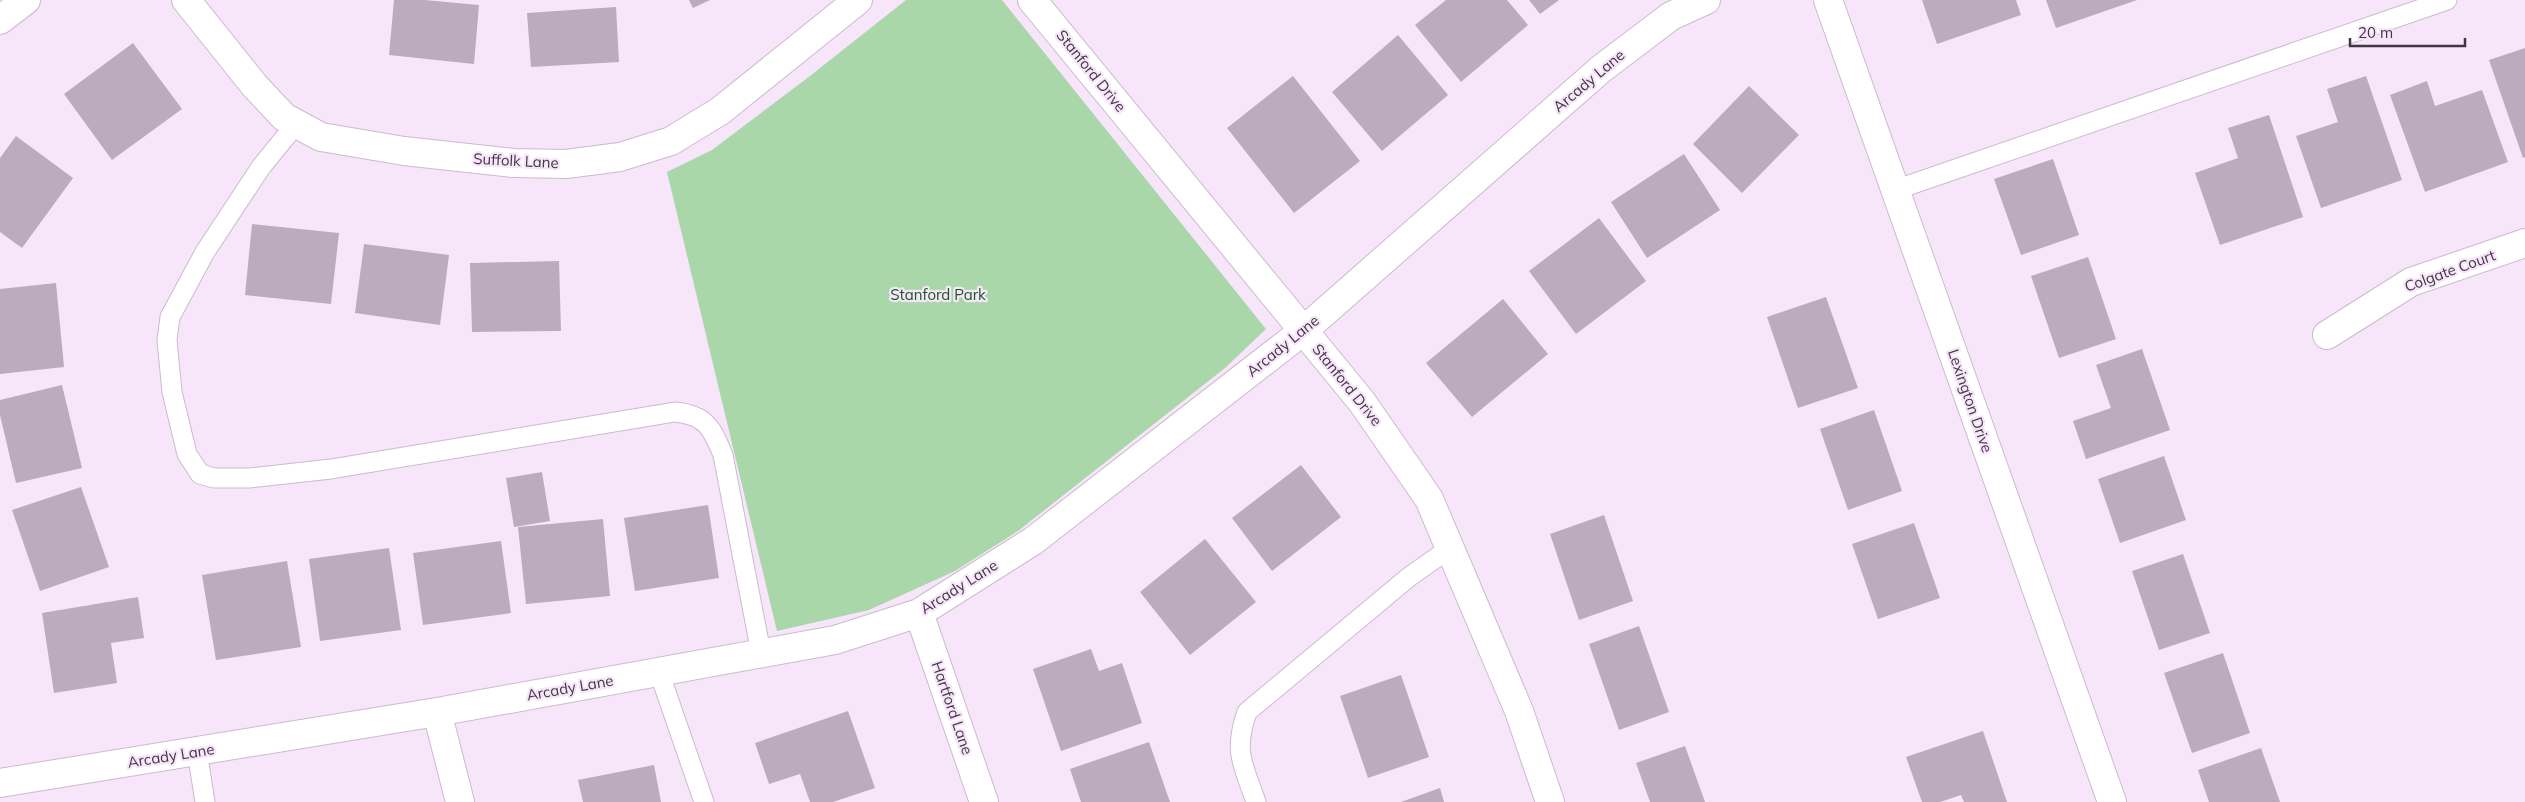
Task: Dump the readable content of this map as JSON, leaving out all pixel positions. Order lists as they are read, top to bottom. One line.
{"streets":{"street":["Stanford Drive","Arcady Lane","Suffolk Lane","Colgate Court","Lexington Drive","Hartford Lane"]},"crossings":[["Stanford Drive","Arcady Lane"],["Arcady Lane","Hartford Lane"]],"parks":["Stanford Park"],"scale_bar":"20 m"}
